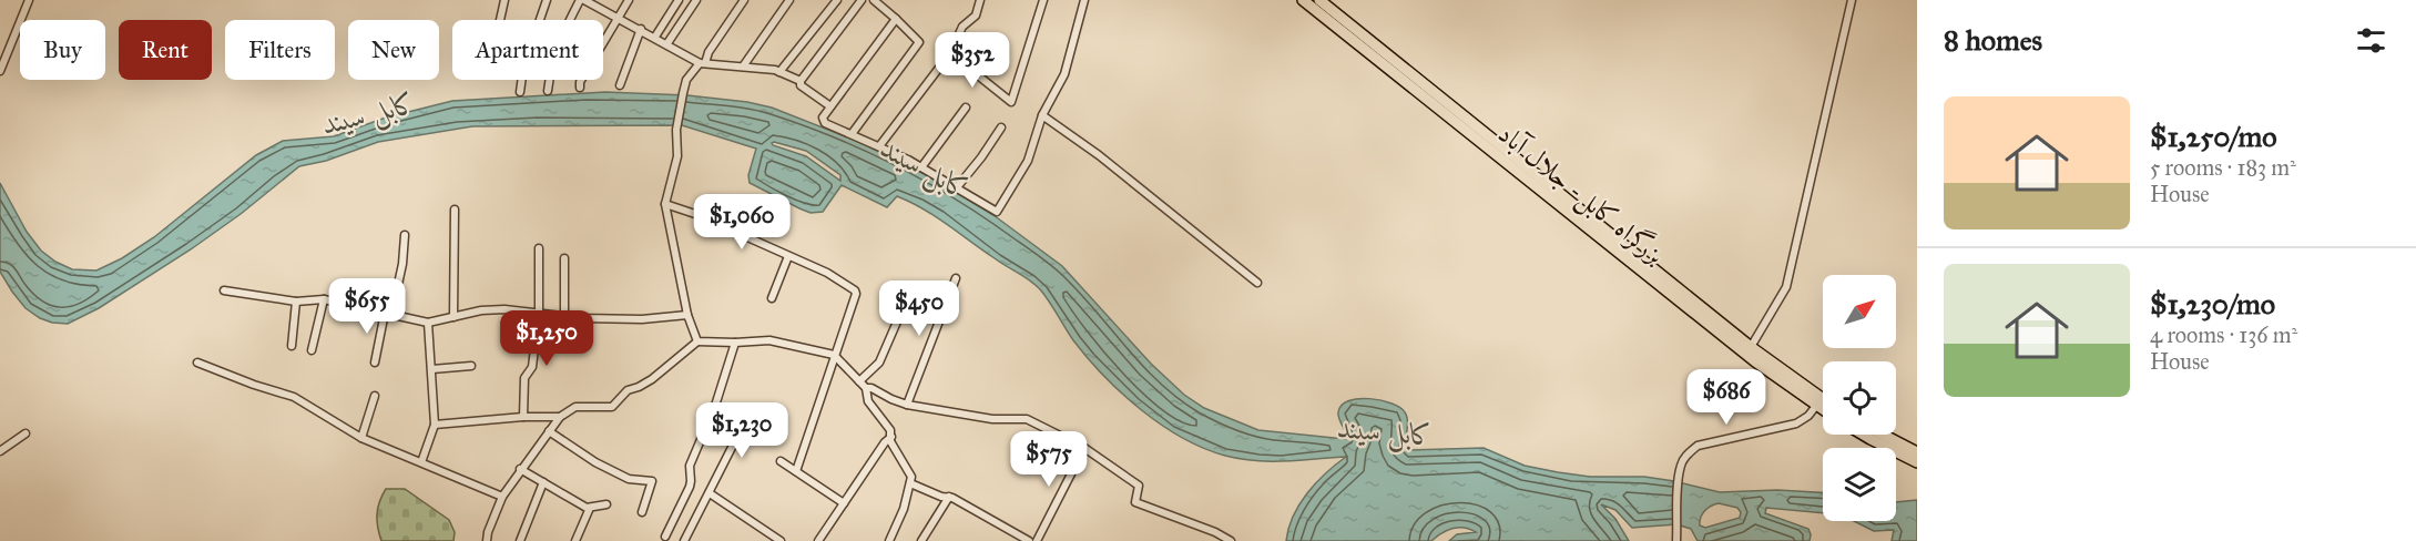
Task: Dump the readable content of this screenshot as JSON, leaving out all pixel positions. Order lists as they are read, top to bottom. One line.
{"streets":{"highway":["بزرگراه کابل- جلال آباد"]},"water":["کابل سيند"],"north":"top right","page":{"heading":"8 homes","chip":["Buy","Rent","Filters","New","Apartment"],"price":["$352","$1,060","$655","$450","$1,250","$686","$1,230","$575"],"list":[{"name":"$1,250/mo","note":"5 rooms · 183 m² · House"},{"name":"$1,230/mo","note":"4 rooms · 136 m² · House"}]}}
